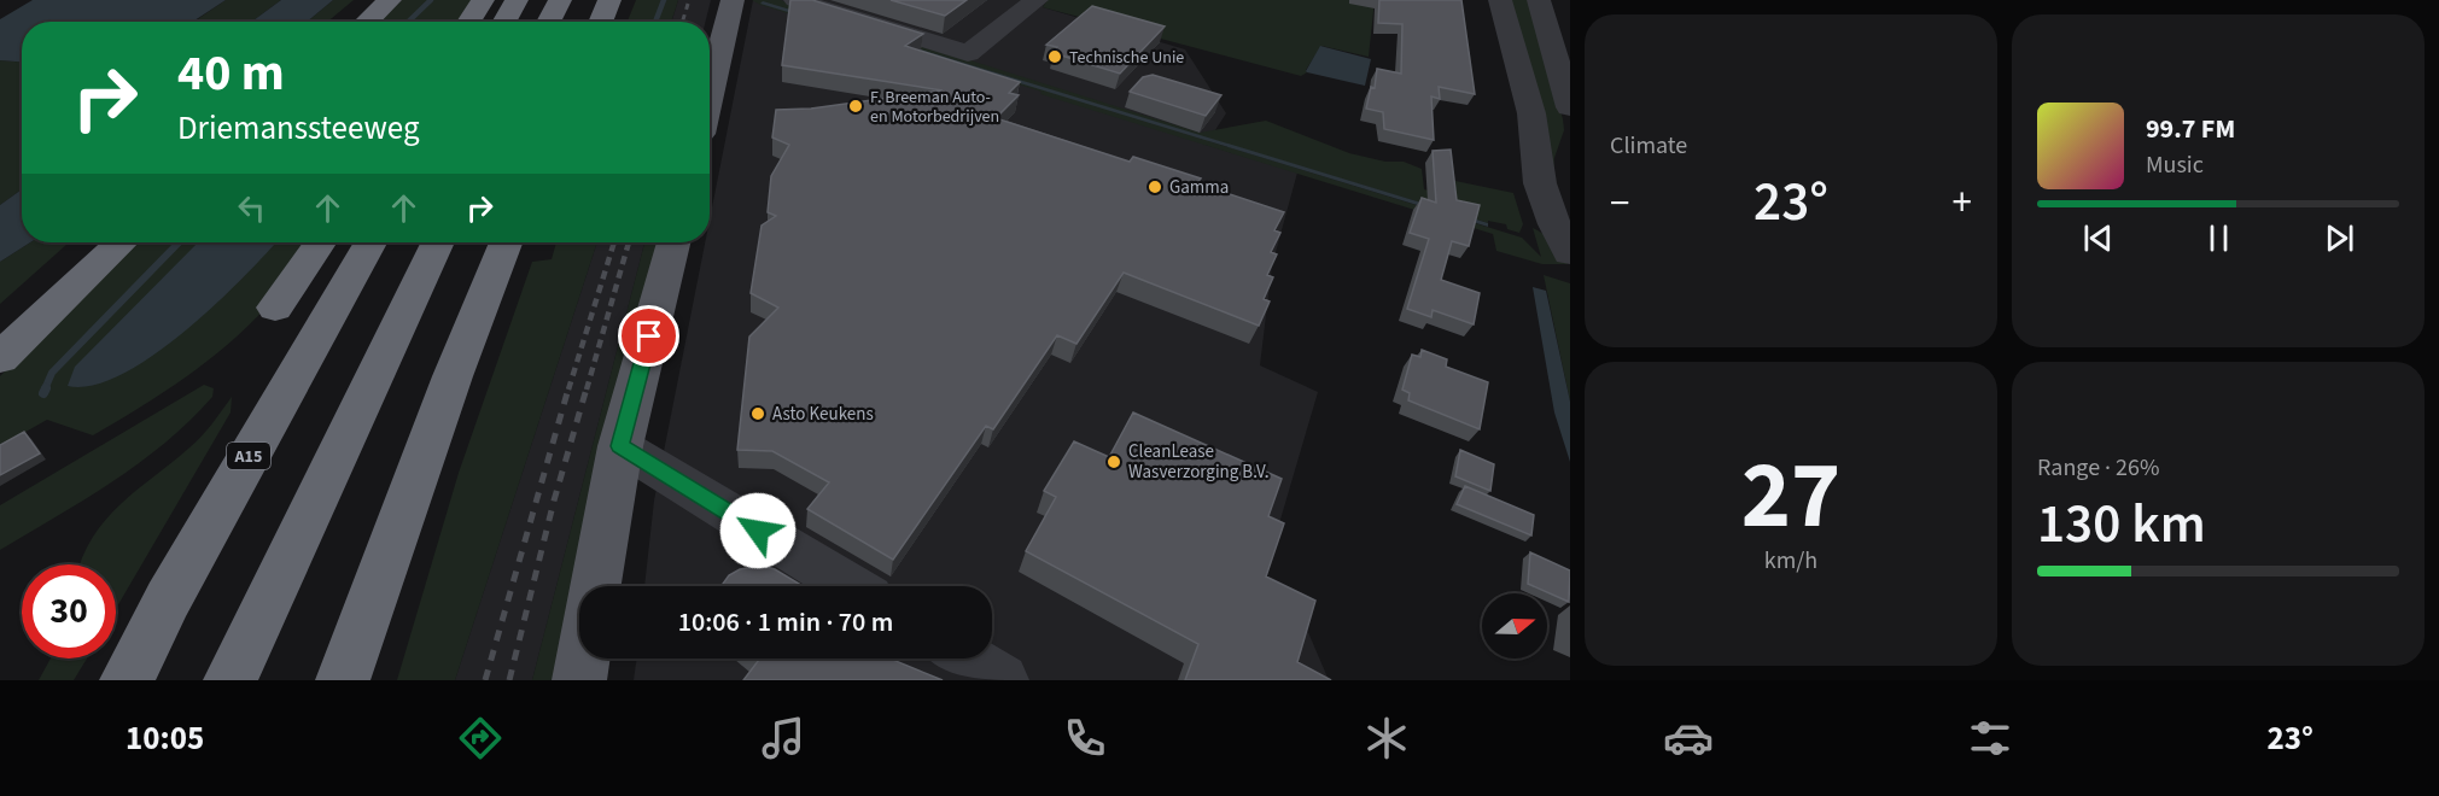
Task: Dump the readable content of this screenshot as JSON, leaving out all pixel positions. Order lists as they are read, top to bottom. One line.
{"streets":{"highway":["A15"]},"places":["Technische Unie","F. Breeman Auto- en Motorbedrijven","Gamma","Asto Keukens","CleanLease Wasverzorging B.V."],"north":"right","page":{"tile":["Climate",["27","km/h"],["Range · 26%","130 km"]],"turn":["40 m","Driemanssteeweg"],"song":["99.7 FM","Music"],"heat":["−","23°","+"],"limit":"30","trip":"10:06 · 1 min · 70 m","tabs":["10:05","23°"]}}
